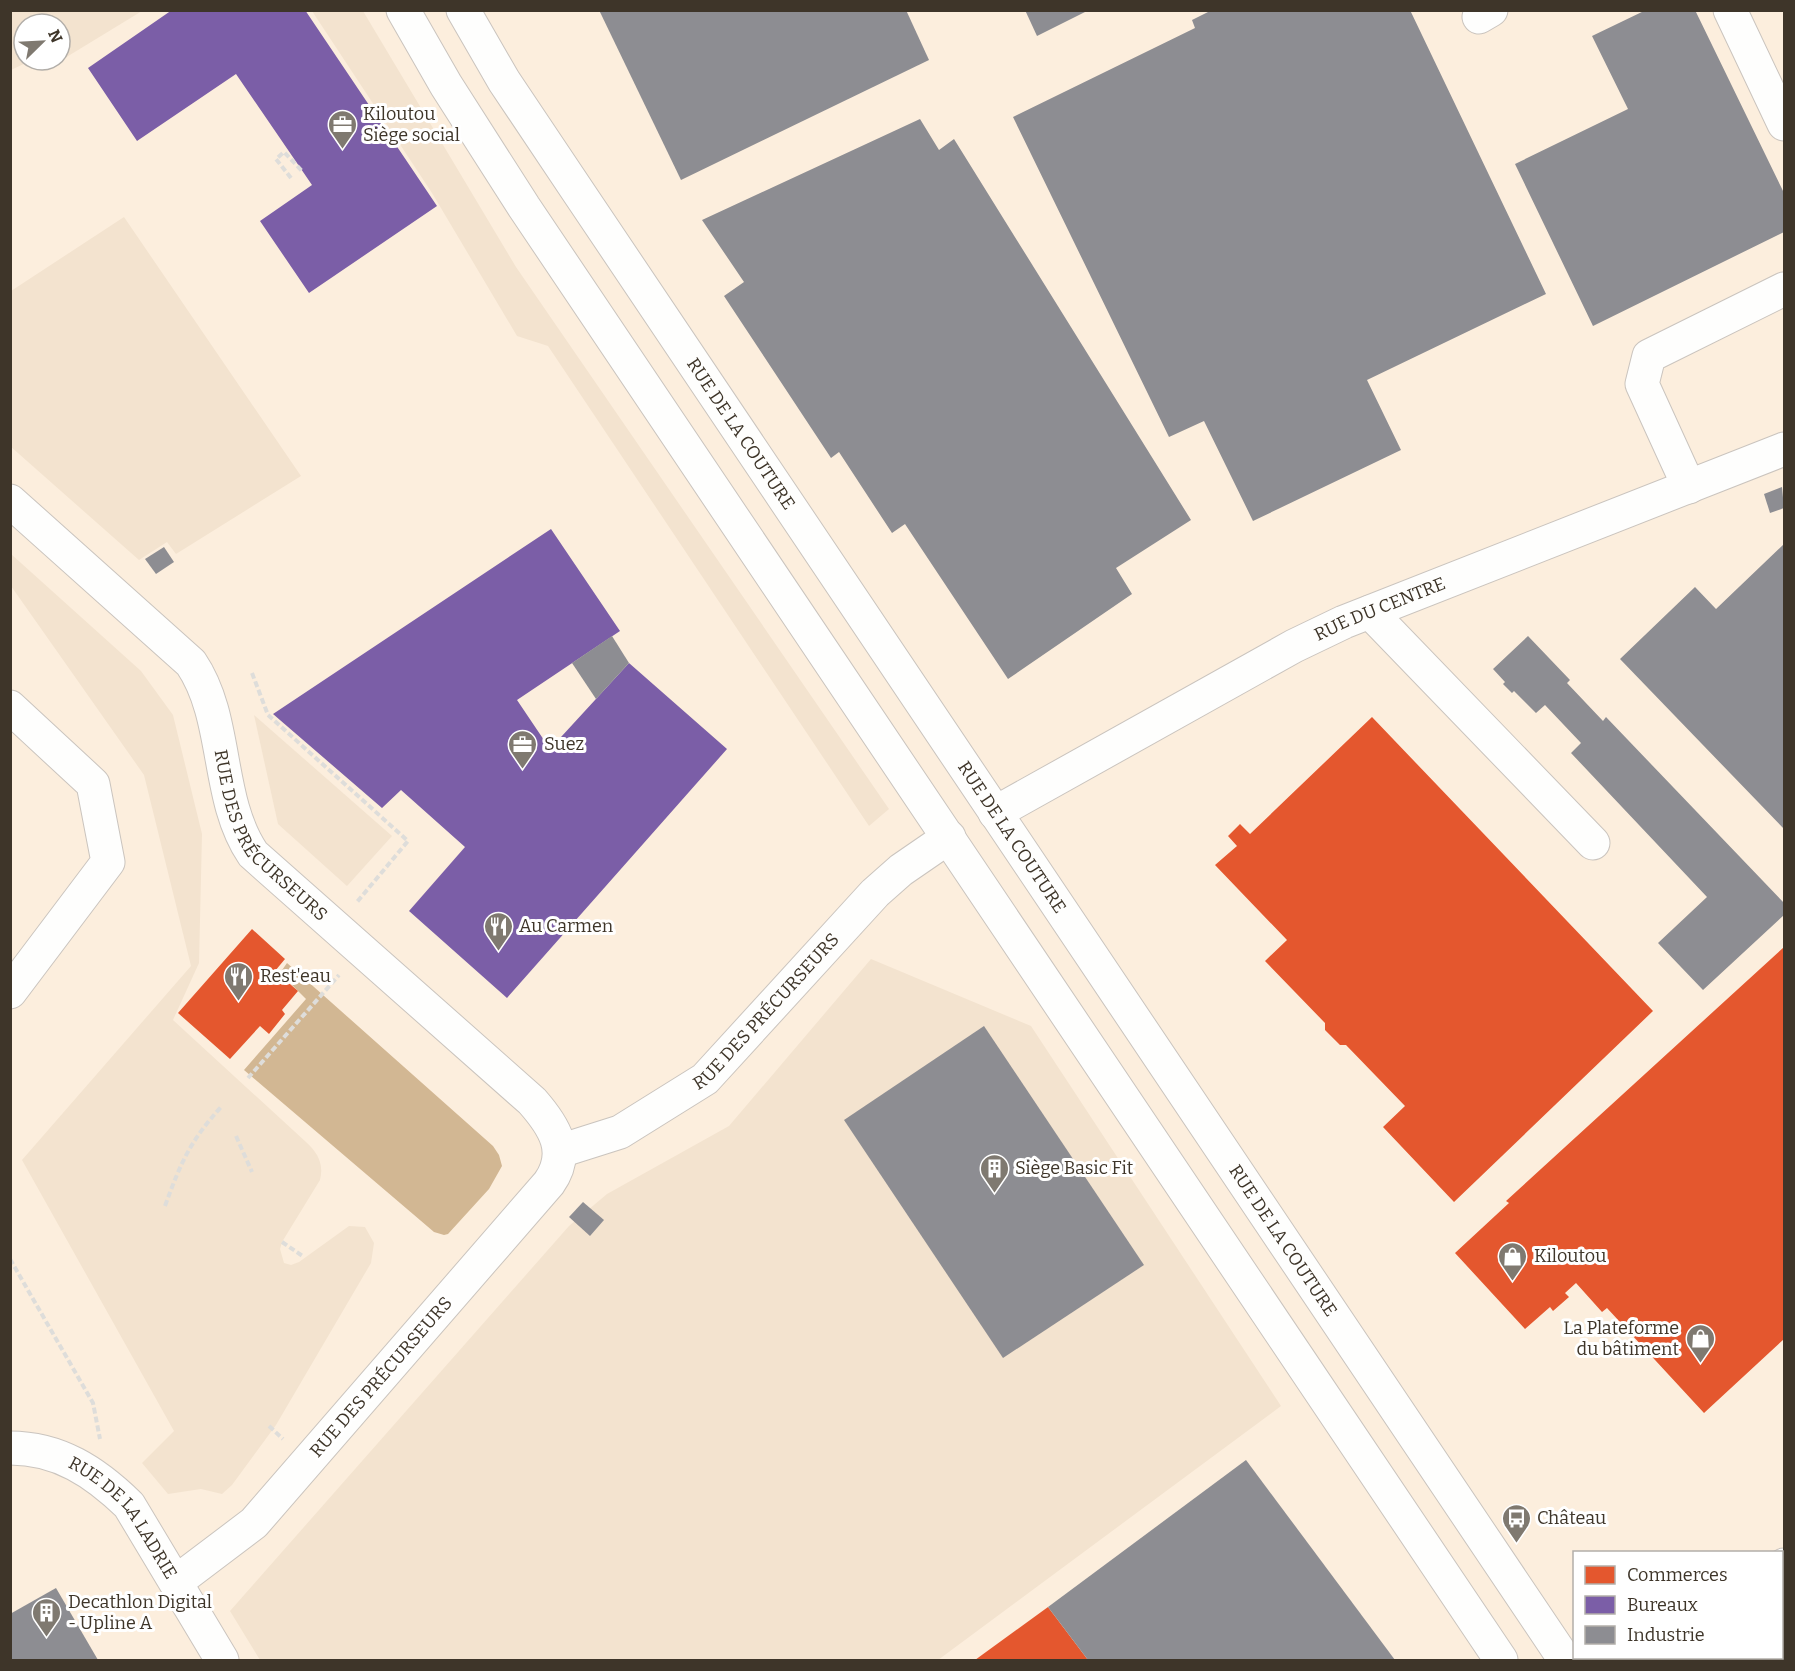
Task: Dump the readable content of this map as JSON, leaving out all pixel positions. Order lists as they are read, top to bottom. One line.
{"streets":{"street":["RUE DE LA COUTURE","RUE DU CENTRE","RUE DES PRÉCURSEURS","RUE DE LA LADRIE"]},"crossings":[["RUE DE LA COUTURE","RUE DU CENTRE"],["RUE DES PRÉCURSEURS","RUE DE LA LADRIE"]],"places":{"office":["Kiloutou Siège social","Suez"],"restaurant":["Au Carmen","Rest'eau"],"building":["Siège Basic Fit","Decathlon Digital - Upline A"],"shop":["Kiloutou","La Plateforme du bâtiment"],"bus stop":["Château"]},"legend":["Commerces","Bureaux","Industrie"],"north":"top right"}
